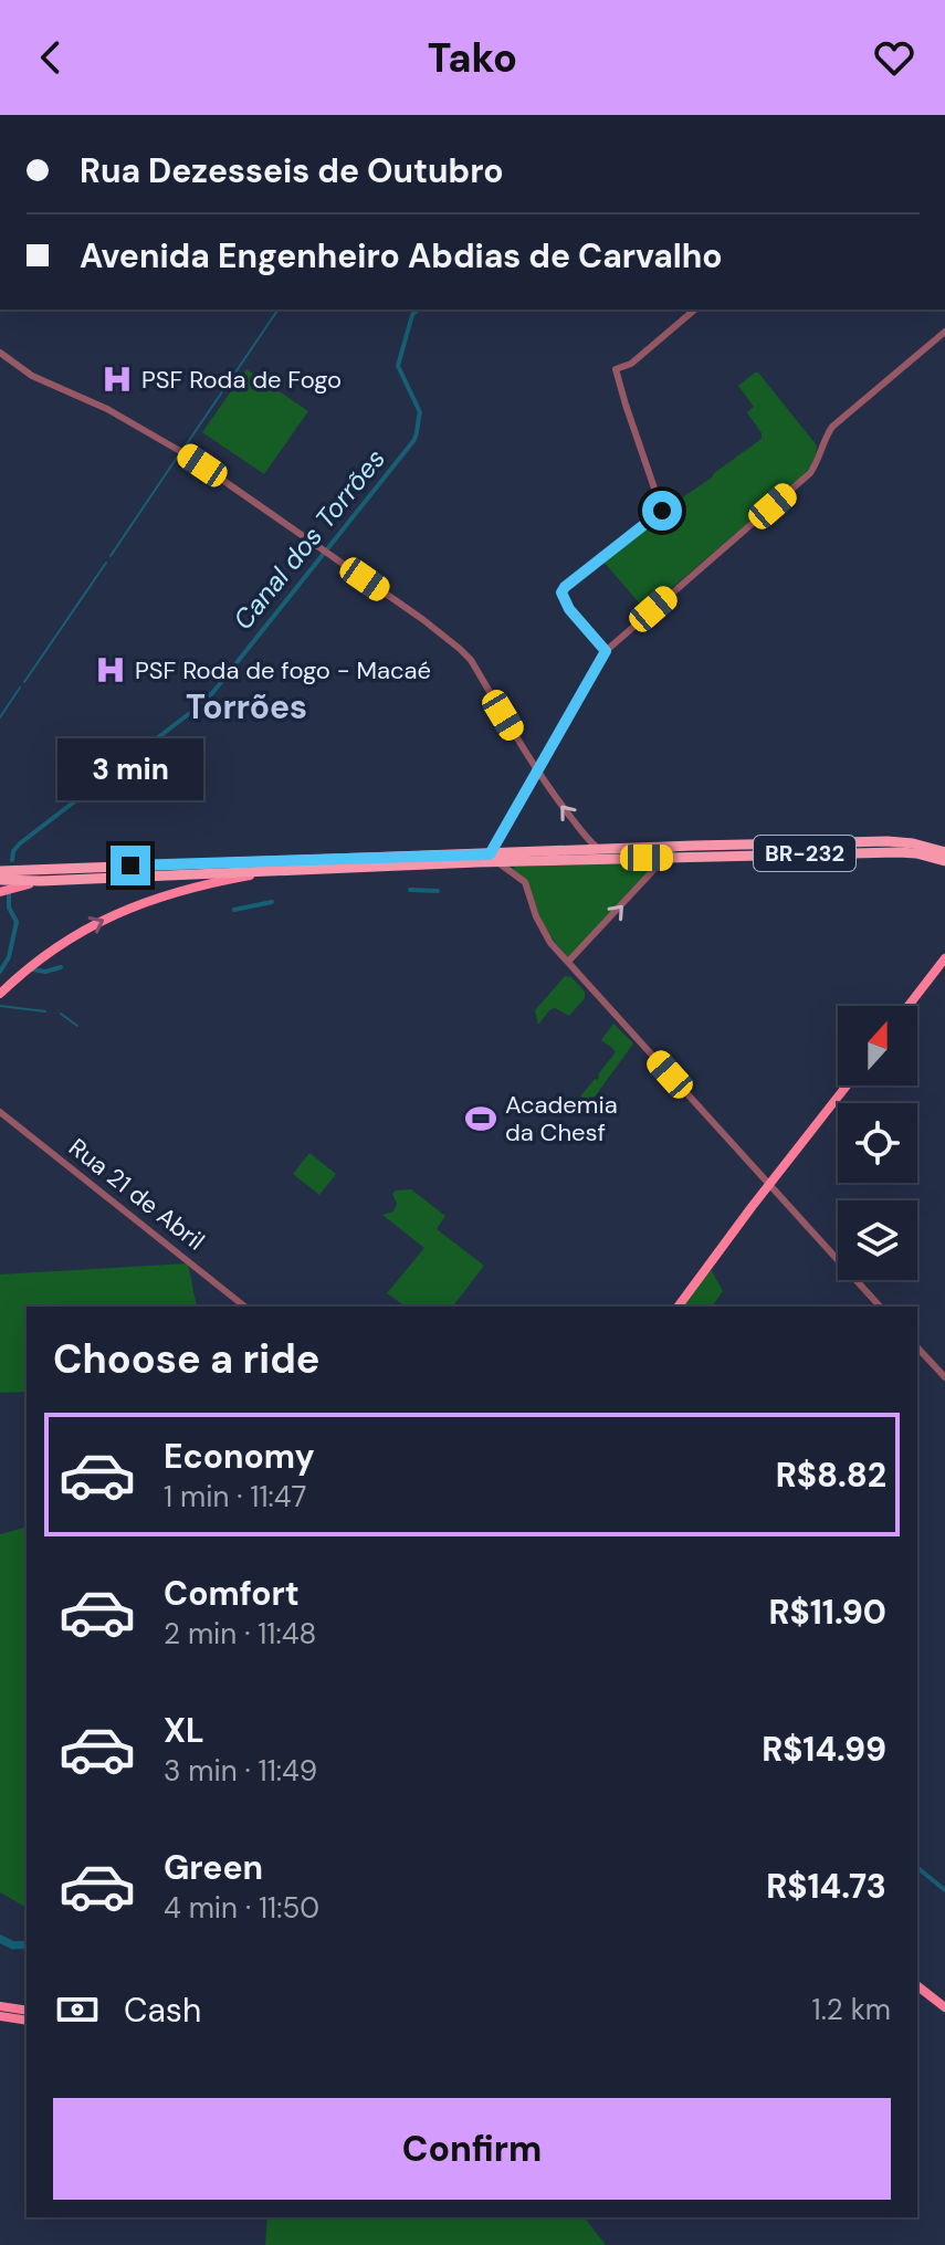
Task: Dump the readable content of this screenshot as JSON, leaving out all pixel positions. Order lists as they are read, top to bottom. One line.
{"streets":{"highway":["BR-232"],"street":["Rua 21 de Abril"]},"districts":["Torrões"],"water":["Canal dos Torrões"],"places":{"hospital":["PSF Roda de Fogo","PSF Roda de fogo - Macaé"],"sports":["Academia da Chesf"]},"north":"top","page":{"header":"Tako","banner":["Rua Dezesseis de Outubro","Avenida Engenheiro Abdias de Carvalho"],"bubble":"3 min","heading":"Choose a ride","list":[{"name":"Economy","note":"1 min · 11:47","value":"R$8.82"},{"name":"Comfort","note":"2 min · 11:48","value":"R$11.90"},{"name":"XL","note":"3 min · 11:49","value":"R$14.99"},{"name":"Green","note":"4 min · 11:50","value":"R$14.73"}],"pay":["Cash","1.2 km"],"buttons":"Confirm"}}
